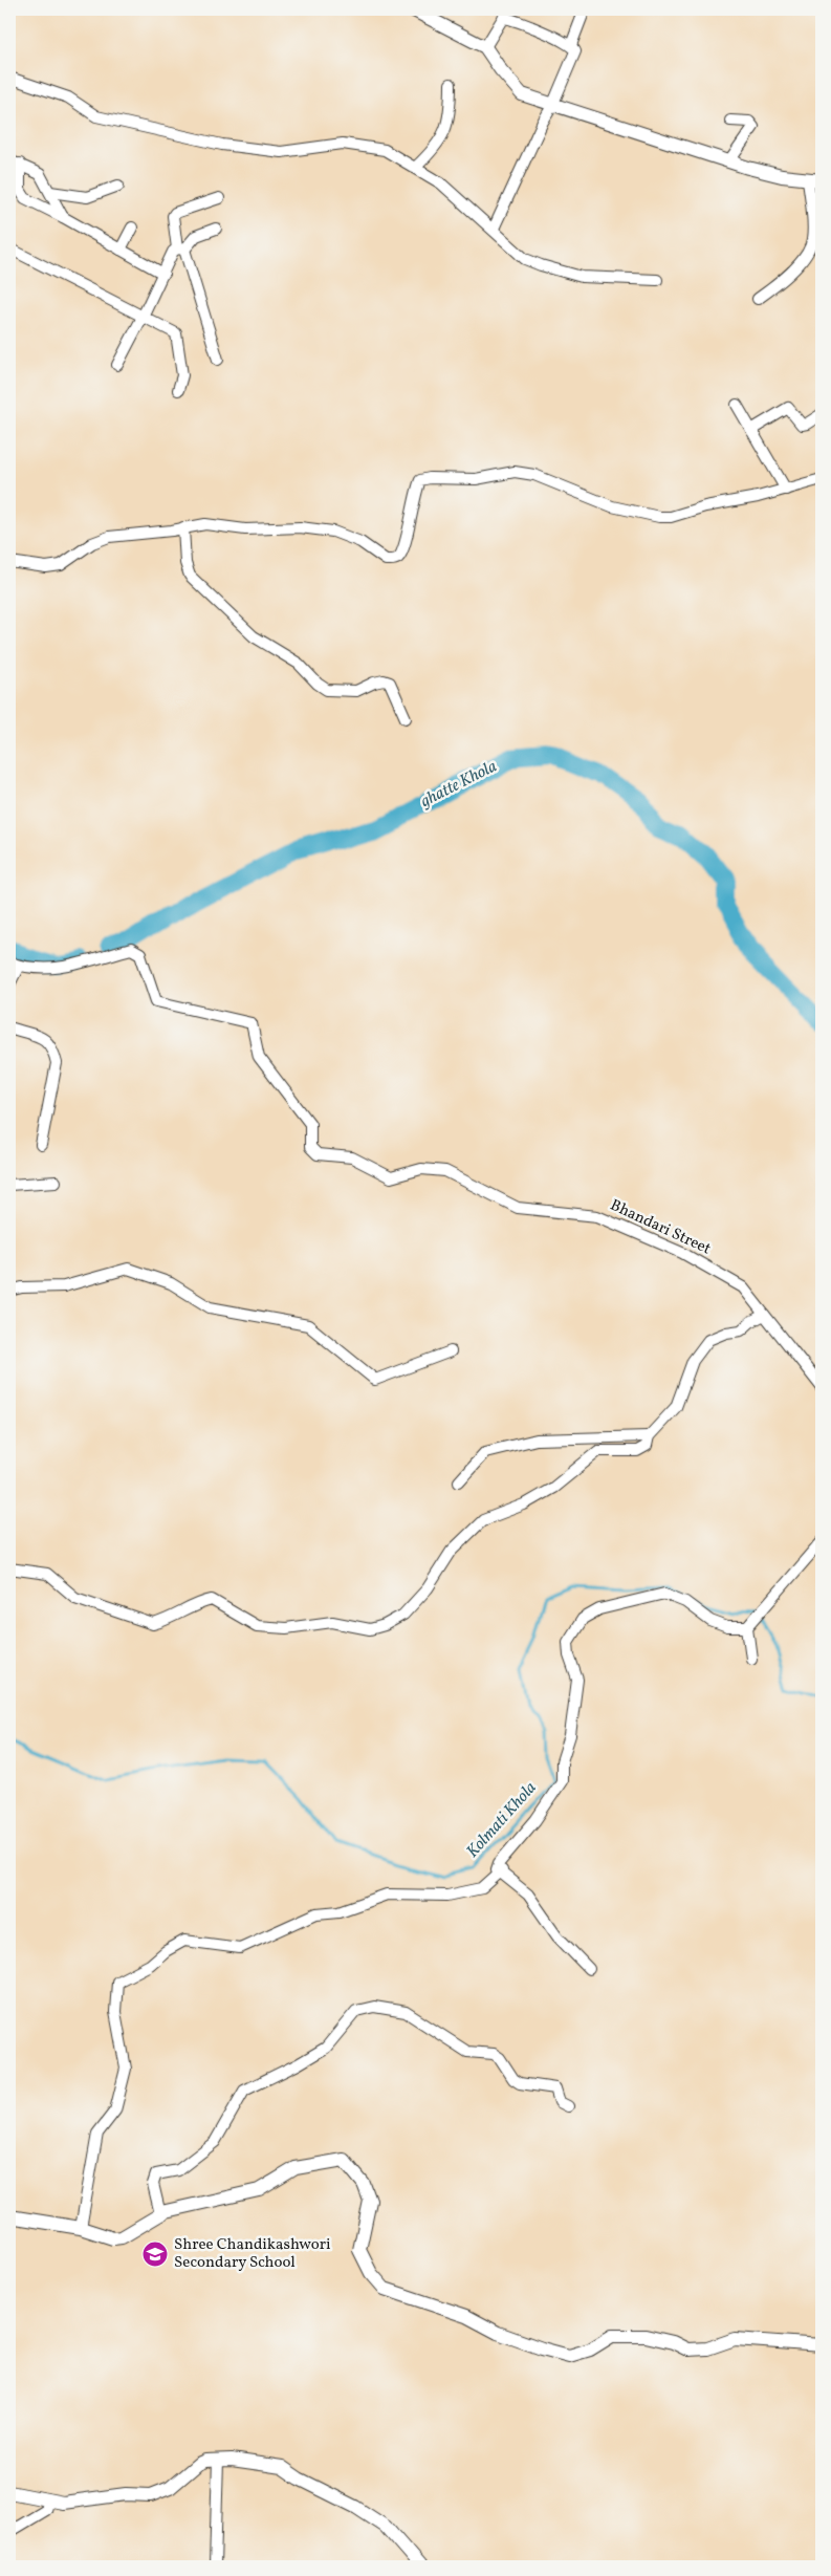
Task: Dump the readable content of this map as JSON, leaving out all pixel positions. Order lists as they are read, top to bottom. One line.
{"streets":{"street":["Bhandari Street"]},"water":["ghatte Khola","Kolmati Khola"],"places":{"school or university":["Shree Chandikashwori Secondary School"]}}
